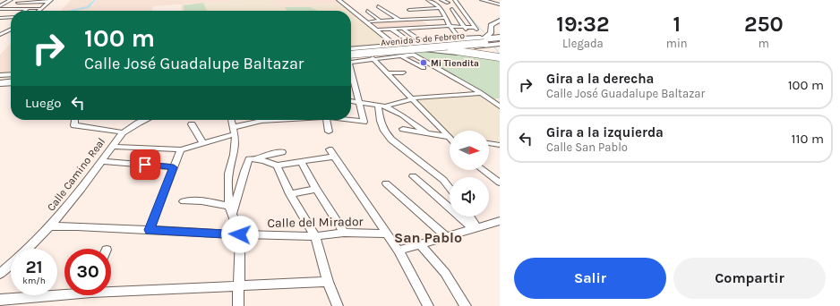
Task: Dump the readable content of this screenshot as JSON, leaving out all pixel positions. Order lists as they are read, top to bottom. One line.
{"streets":{"highway":["Avenida 5 de Febrero"],"street":["Calle Camino Real","Calle del Mirador"]},"crossings":[["Calle Camino Real","Calle del Mirador"]],"districts":["San Pablo"],"places":["Mi Tiendita"],"north":"right","page":{"eta":["19:32","Llegada","1","min","250","m"],"turn":["100 m","Calle José Guadalupe Baltazar"],"list":[{"name":"Gira a la derecha","note":"Calle José Guadalupe Baltazar","value":"100 m"},{"name":"Gira a la izquierda","note":"Calle San Pablo","value":"110 m"}],"then":"Luego","speed":"21 km/h","limit":"30","buttons":["Salir","Compartir"]}}
